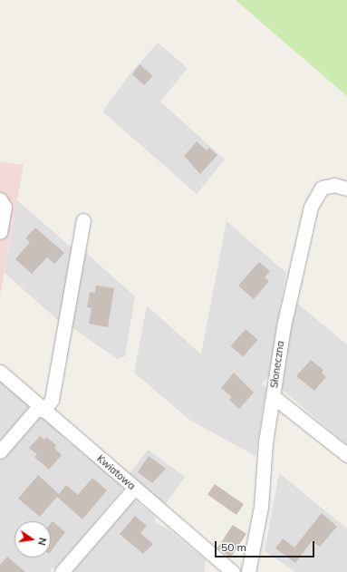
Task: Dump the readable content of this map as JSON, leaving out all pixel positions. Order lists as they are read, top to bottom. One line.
{"streets":{"street":["Słoneczna","Kwiatowa"]},"scale_bar":"50 m","north":"right"}
